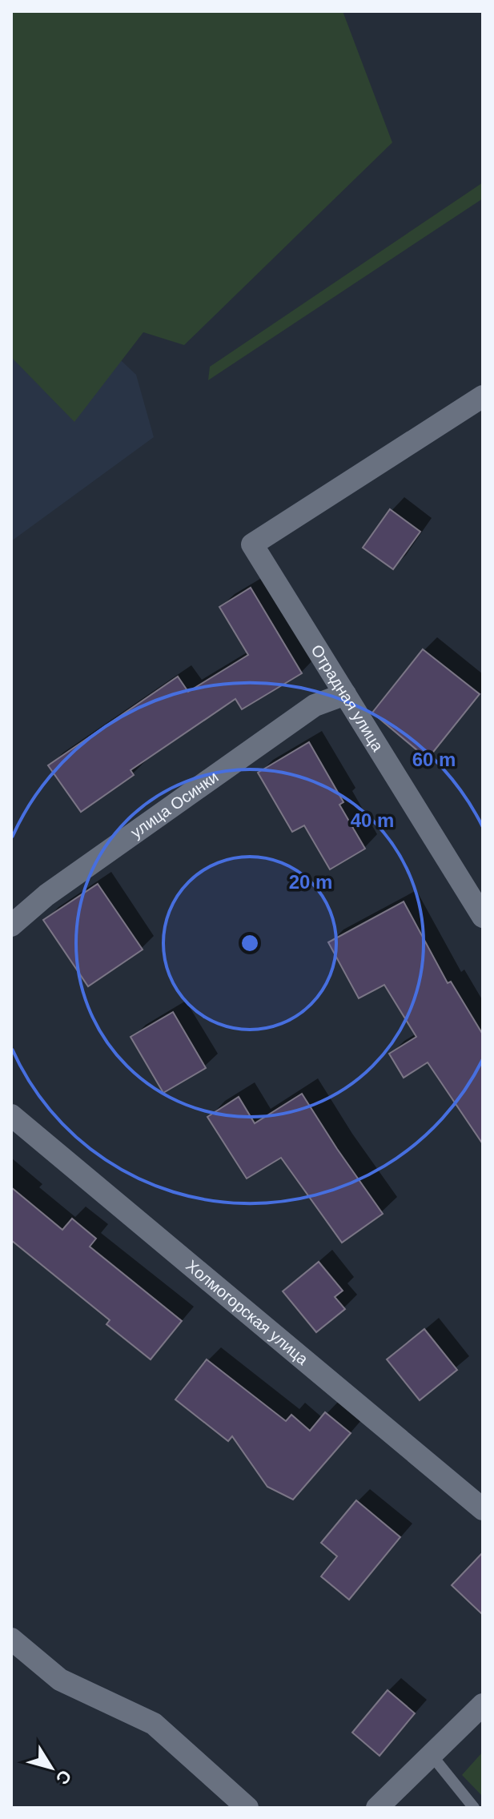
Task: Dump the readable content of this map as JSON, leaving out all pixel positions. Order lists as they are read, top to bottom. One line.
{"streets":{"street":["Отрадная улица","улица Осинки","Холмогорская улица"]},"crossings":[["Отрадная улица","улица Осинки"]],"north":"bottom right","rings":["60 m","40 m","20 m"]}
